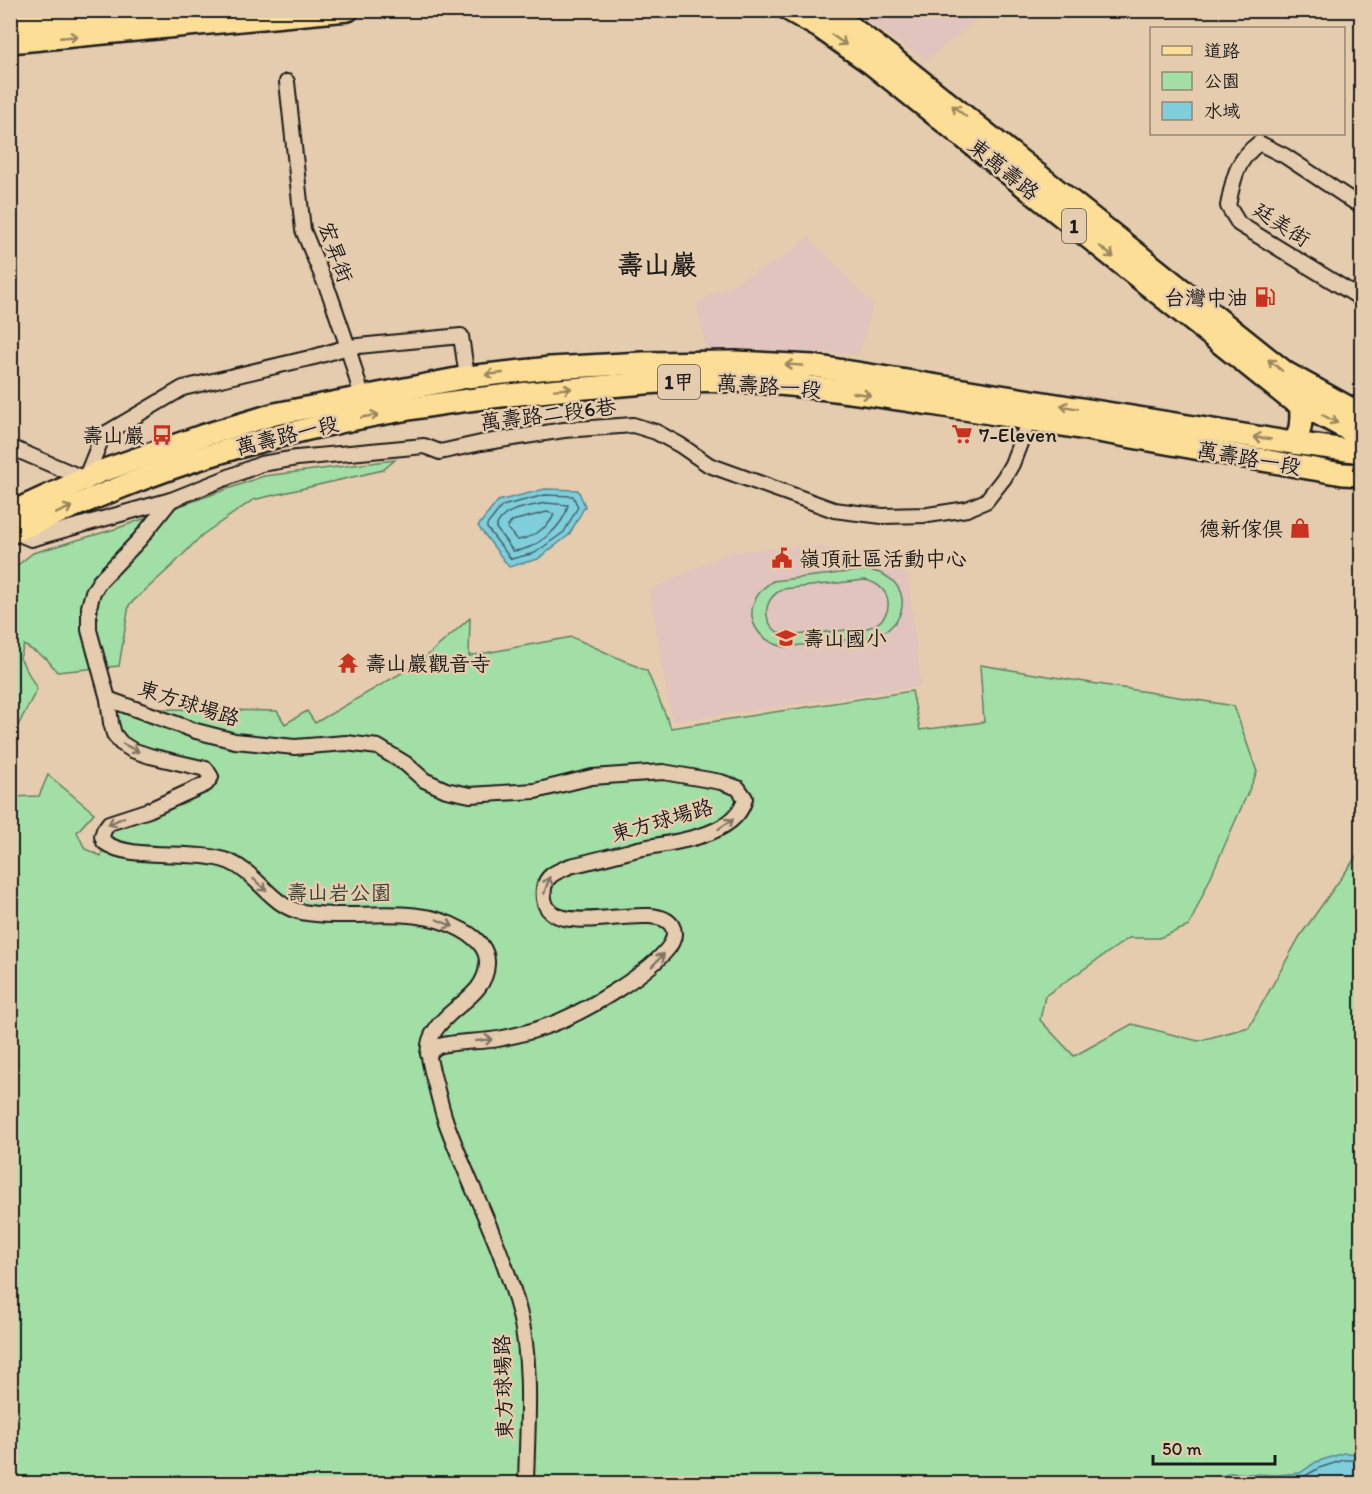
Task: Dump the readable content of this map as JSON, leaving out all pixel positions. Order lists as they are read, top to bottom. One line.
{"streets":{"main road":["東萬壽路","1","1甲","萬壽路一段"],"street":["廷美街","宏昇街","萬壽路二段6巷","東方球場路"]},"crossings":[["宏昇街","萬壽路一段"],["萬壽路一段","萬壽路二段6巷"],["萬壽路二段6巷","東方球場路"]],"districts":["壽山巖"],"parks":["壽山岩公園"],"places":{"fuel station":["台灣中油"],"supermarket":["7-Eleven"],"bus stop":["壽山巖"],"shop":["德新傢俱"],"public building":["嶺頂社區活動中心"],"school or university":["壽山國小"],"temple":["壽山巖觀音寺"]},"legend":["道路","公園","水域"],"scale_bar":"50 m"}
